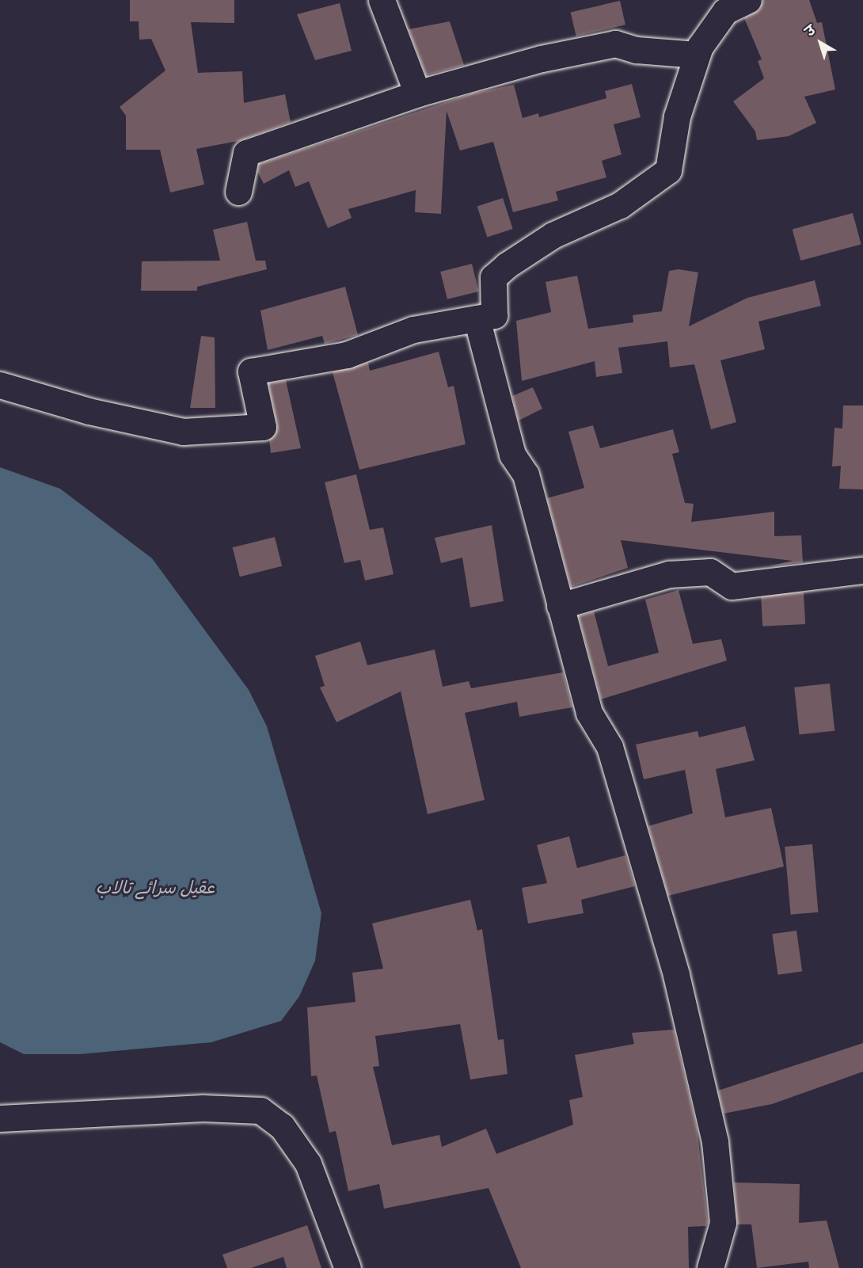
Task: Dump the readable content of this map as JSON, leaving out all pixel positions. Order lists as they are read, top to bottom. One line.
{"water":["عقیل سرائے تالاب"],"north":"top left"}
